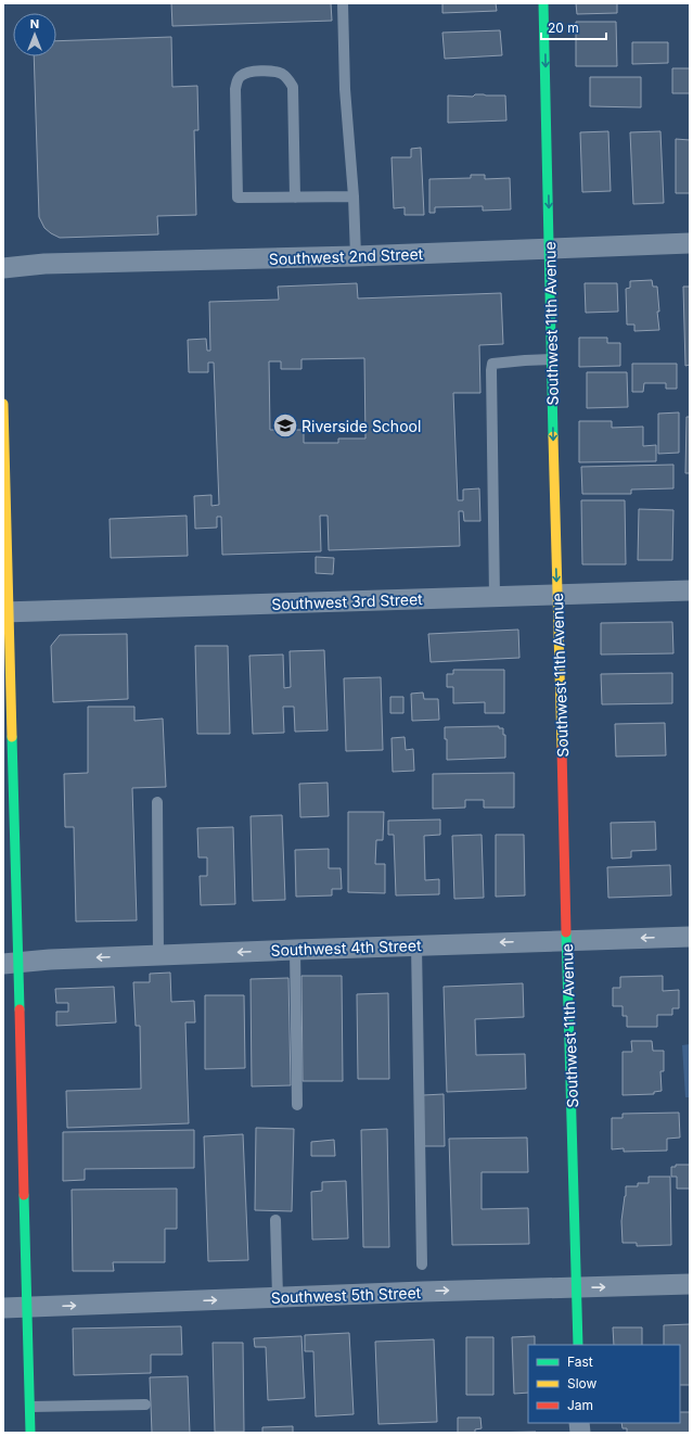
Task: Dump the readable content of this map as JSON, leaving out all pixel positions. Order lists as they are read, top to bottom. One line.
{"streets":{"street":["Southwest 2nd Street","Southwest 11th Avenue","Southwest 3rd Street","Southwest 4th Street","Southwest 5th Street"]},"crossings":[["Southwest 2nd Street","Southwest 11th Avenue"],["Southwest 11th Avenue","Southwest 3rd Street"],["Southwest 11th Avenue","Southwest 4th Street"],["Southwest 11th Avenue","Southwest 5th Street"]],"one_way":["Southwest 11th Avenue","Southwest 4th Street","Southwest 5th Street"],"places":{"school or university":["Riverside School"]},"legend":["Fast","Slow","Jam"],"scale_bar":"20 m","north":"top"}
